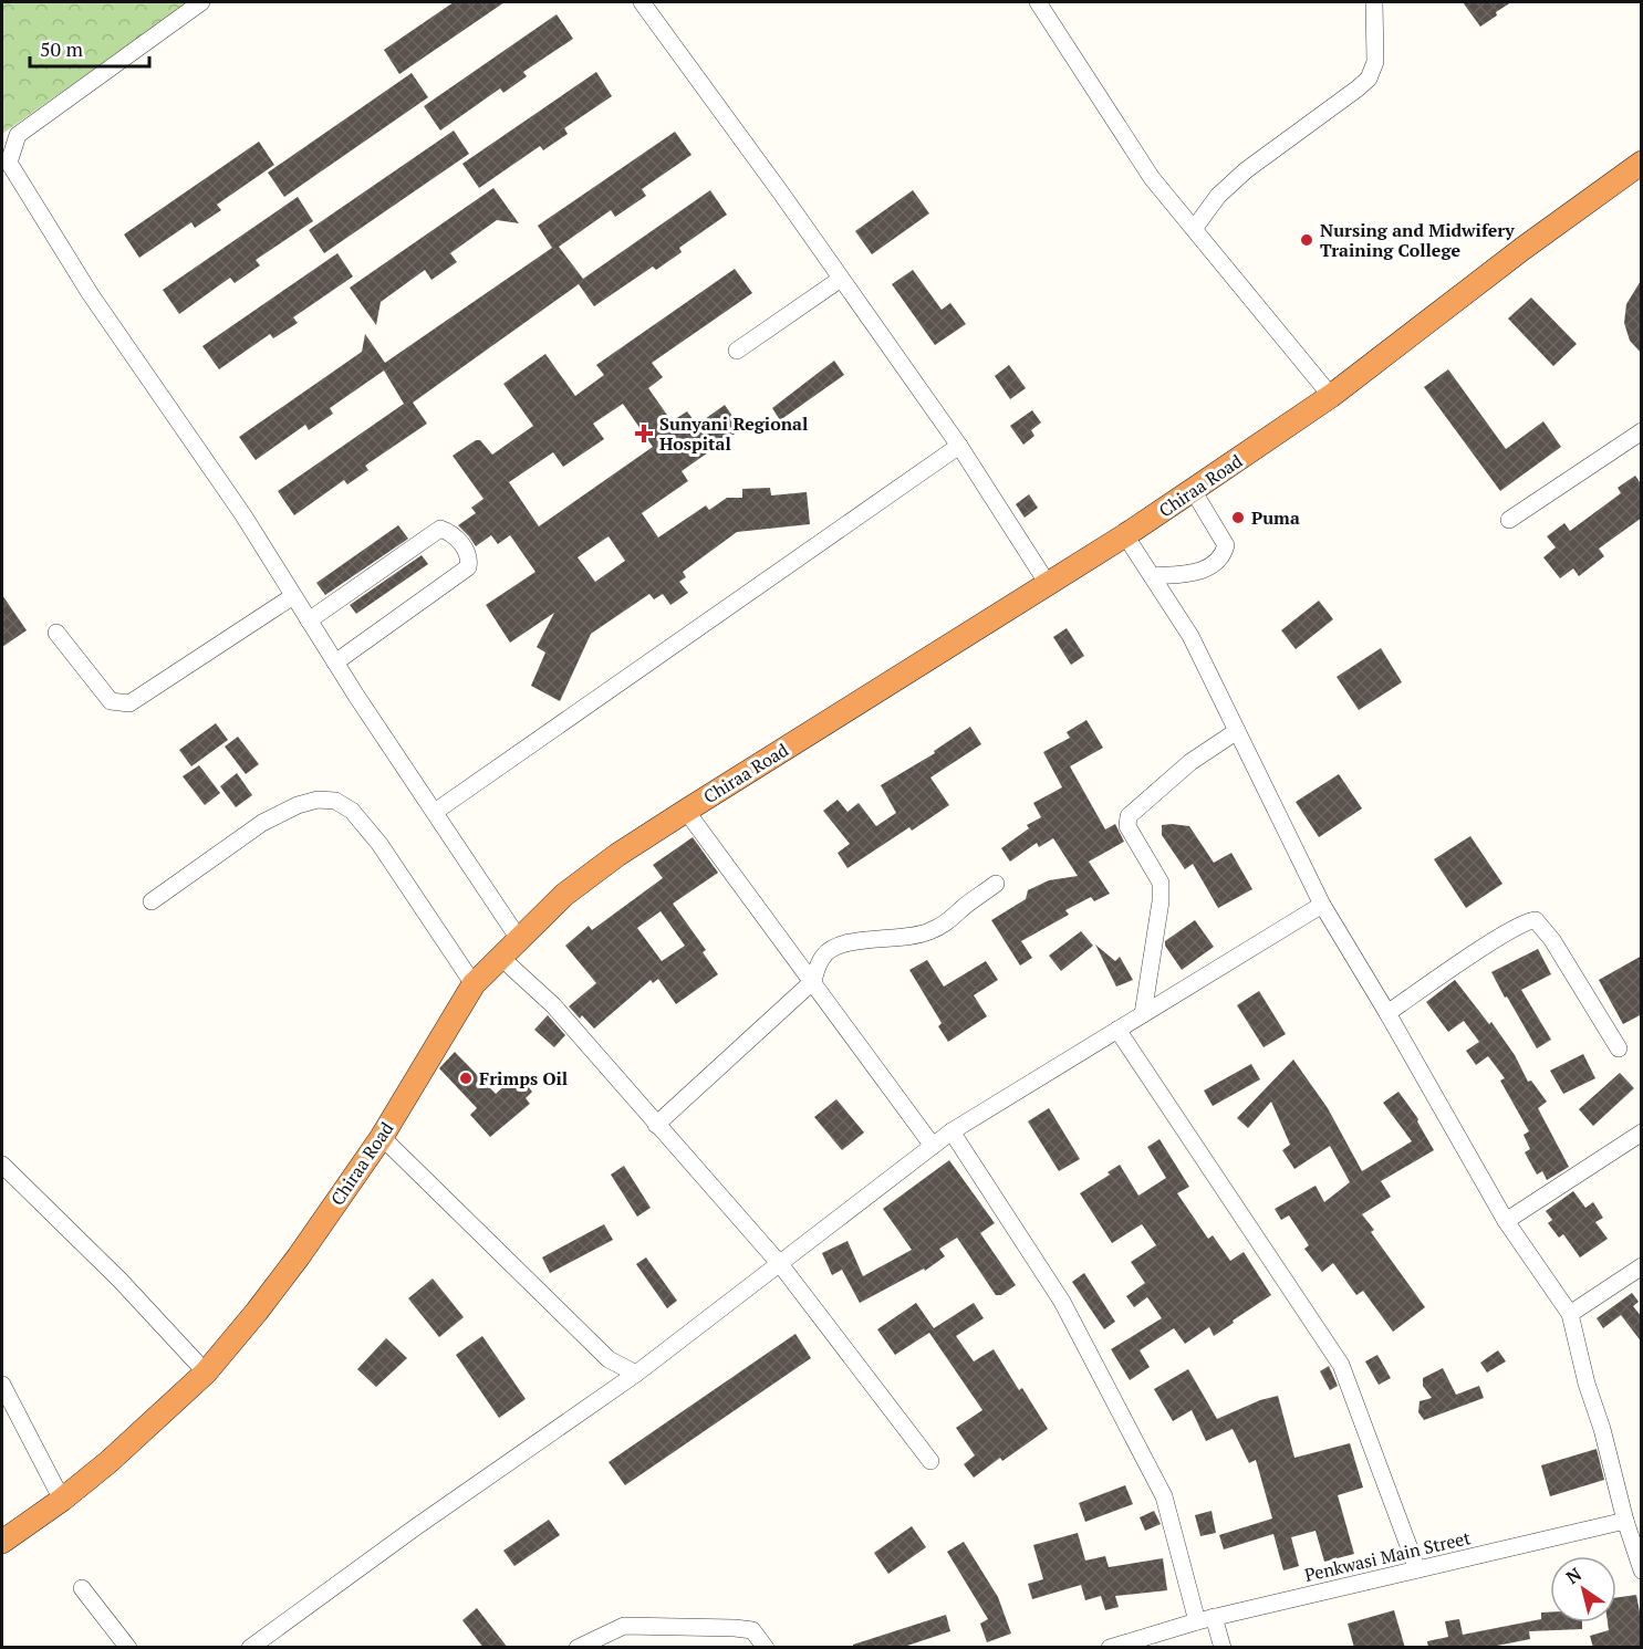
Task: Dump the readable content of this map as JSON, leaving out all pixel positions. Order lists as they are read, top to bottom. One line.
{"streets":{"highway":["Chiraa Road"],"street":["Penkwasi Main Street"]},"places":{"other":["Nursing and Midwifery Training College","Puma","Frimps Oil"],"health":["Sunyani Regional Hospital"]},"scale_bar":"50 m","north":"top left"}
